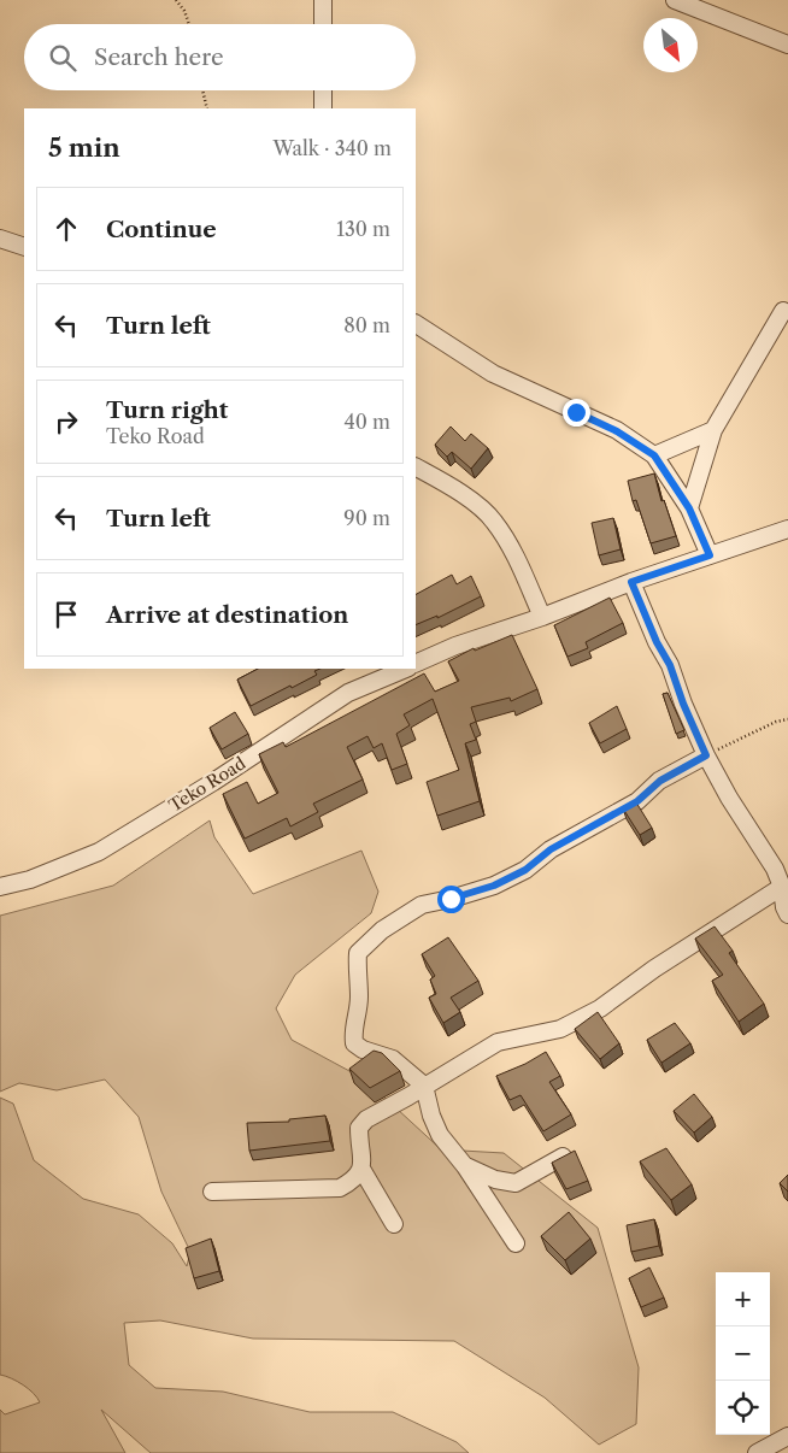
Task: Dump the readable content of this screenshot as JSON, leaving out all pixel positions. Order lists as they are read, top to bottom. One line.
{"streets":{"street":["Teko Road"]},"north":"bottom right","page":{"search":"Search here","heading":["5 min","Walk · 340 m"],"list":[["Continue","130 m"],["Turn left","80 m"],["Turn right","Teko Road","40 m"],["Turn left","90 m"],"Arrive at destination"],"map_buttons":["+","−"]}}
